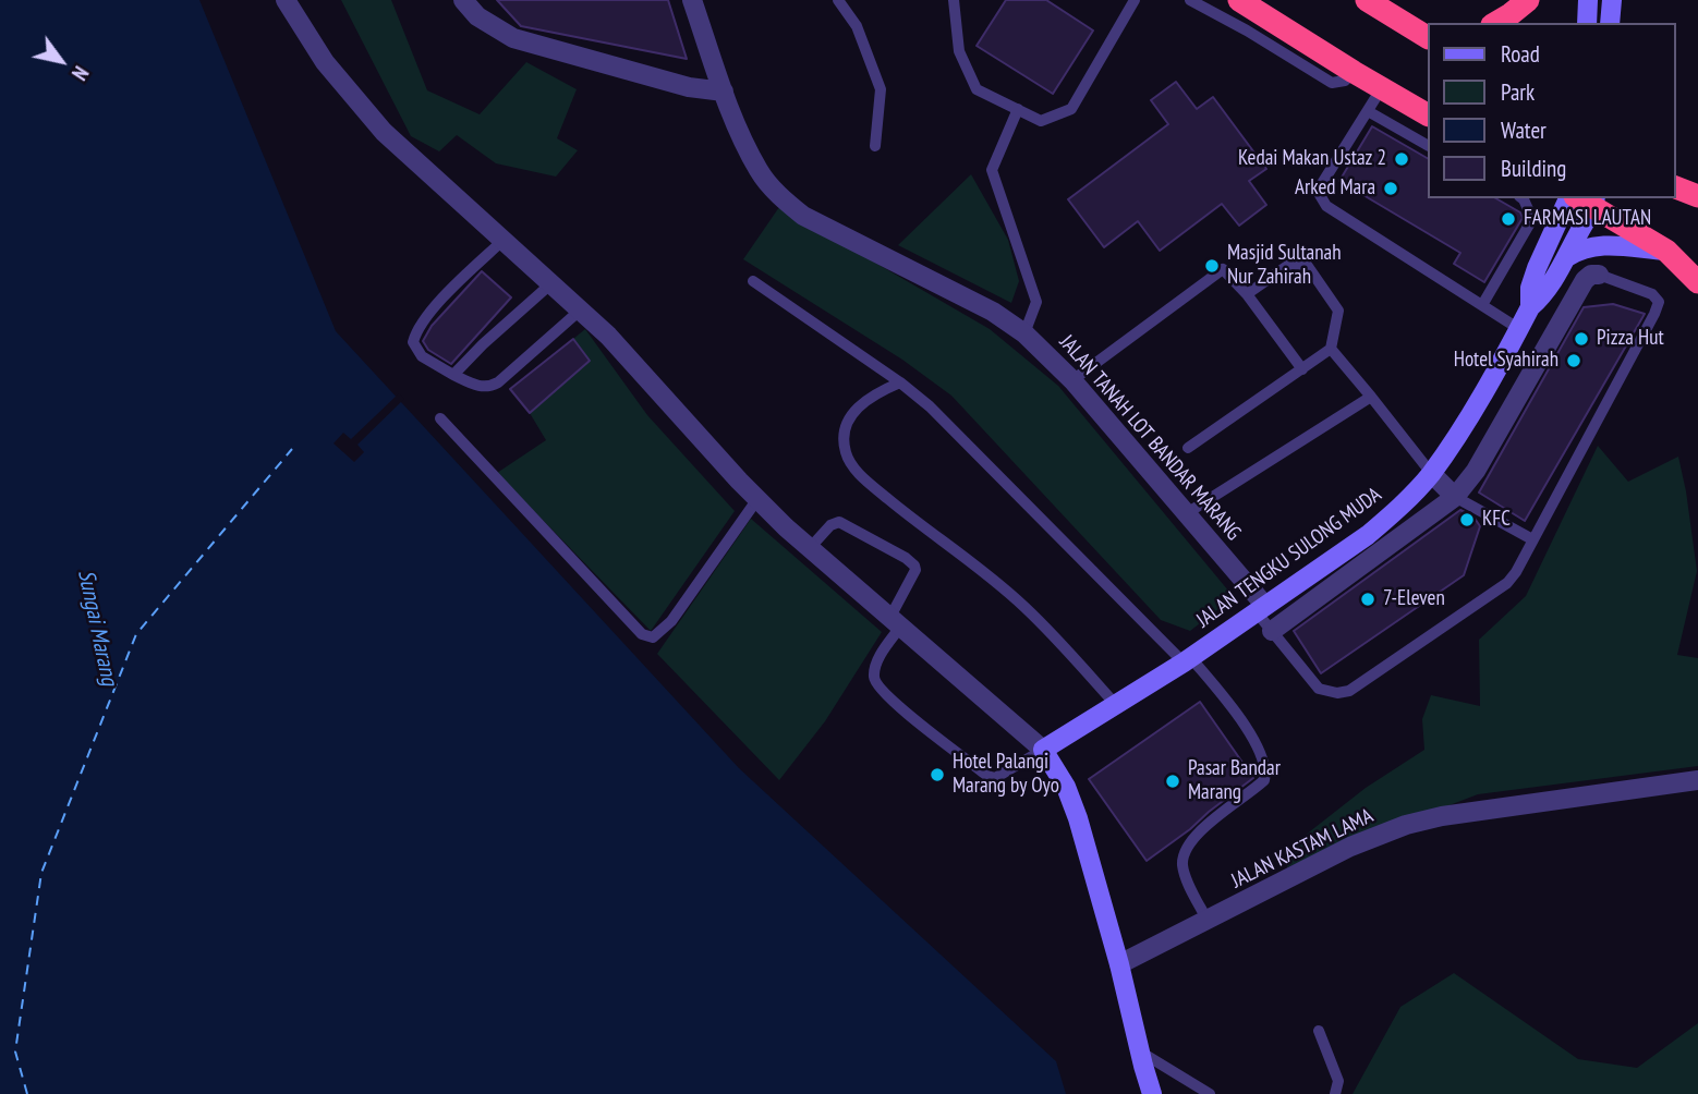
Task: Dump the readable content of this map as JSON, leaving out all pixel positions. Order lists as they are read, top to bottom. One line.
{"streets":{"street":["JALAN TANAH LOT BANDAR MARANG","JALAN TENGKU SULONG MUDA","JALAN KASTAM LAMA"]},"crossings":[["JALAN TANAH LOT BANDAR MARANG","JALAN TENGKU SULONG MUDA"]],"water":["Sungai Marang"],"places":["Kedai Makan Ustaz 2","Arked Mara","FARMASI LAUTAN","Masjid Sultanah Nur Zahirah","Pizza Hut","Hotel Syahirah","KFC","7-Eleven","Hotel Palangi Marang by Oyo","Pasar Bandar Marang"],"legend":["Road","Park","Water","Building"],"north":"bottom right"}
